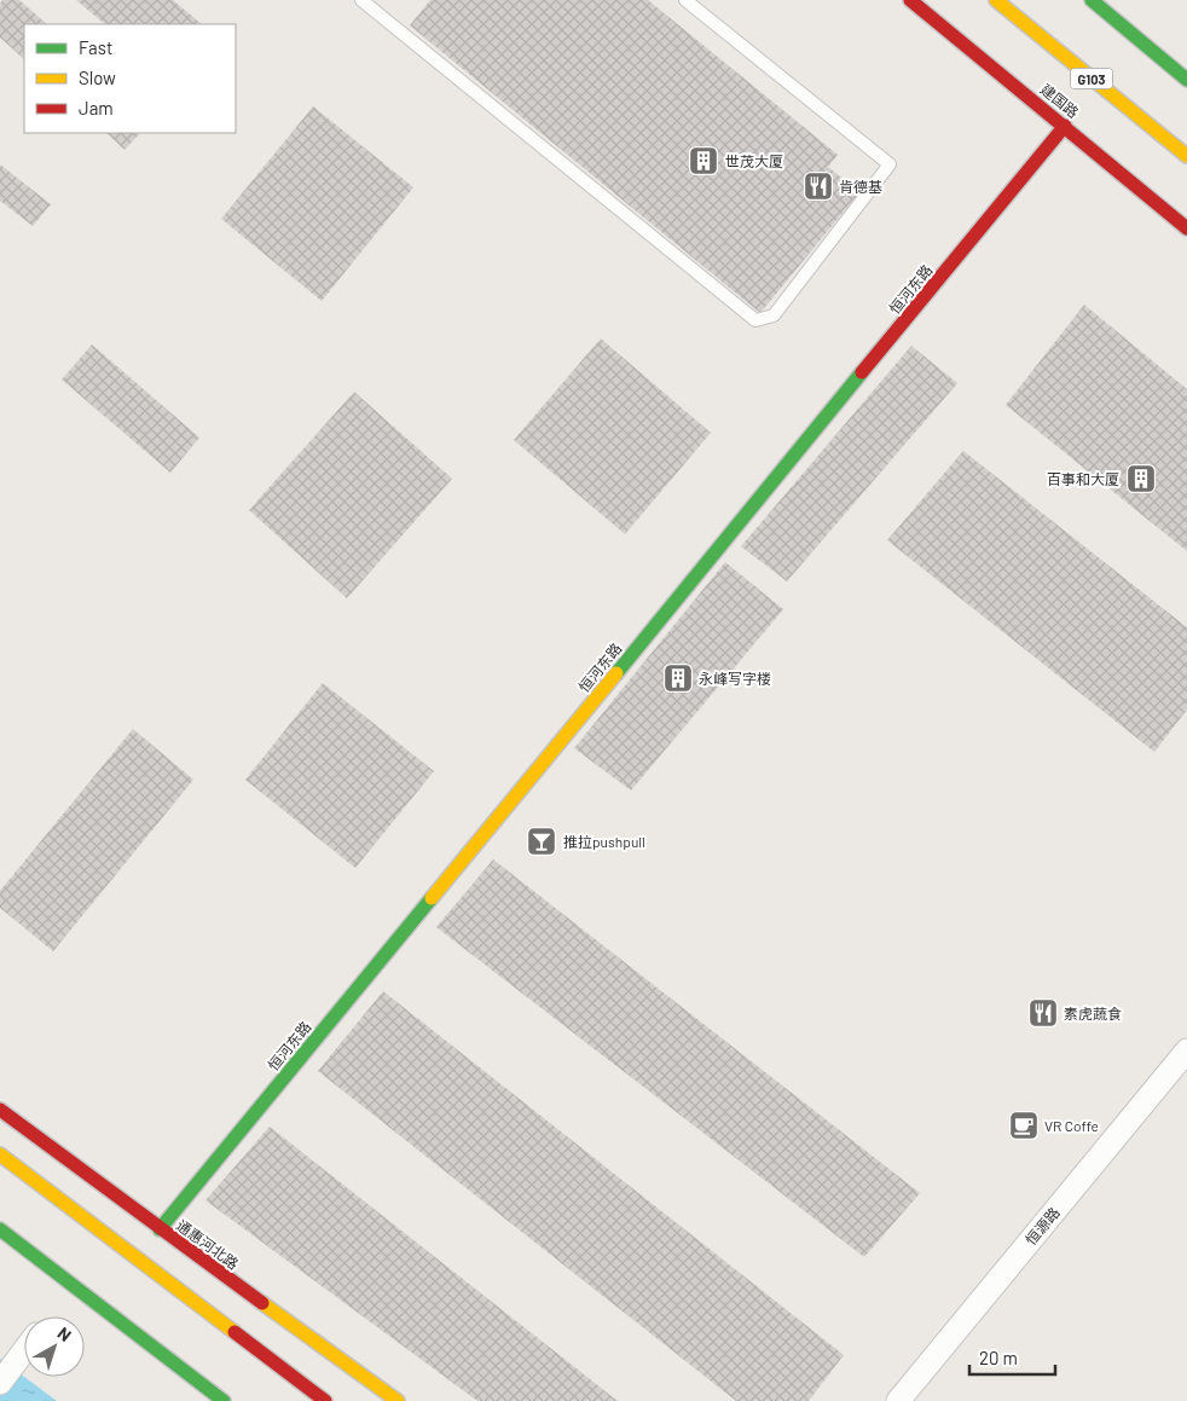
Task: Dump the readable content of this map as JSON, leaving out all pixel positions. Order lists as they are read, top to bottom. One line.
{"streets":{"main road":["G103","建国路","恒河东路","通惠河北路"],"street":["恒源路"]},"crossings":[["建国路","恒河东路"],["恒河东路","通惠河北路"]],"places":{"building":["世茂大厦","百事和大厦","永峰写字楼"],"restaurant":["肯德基","素虎蔬食"],"bar":["推拉pushpull"],"cafe":["VR Coffe"]},"legend":["Fast","Slow","Jam"],"scale_bar":"20 m","north":"top right"}
